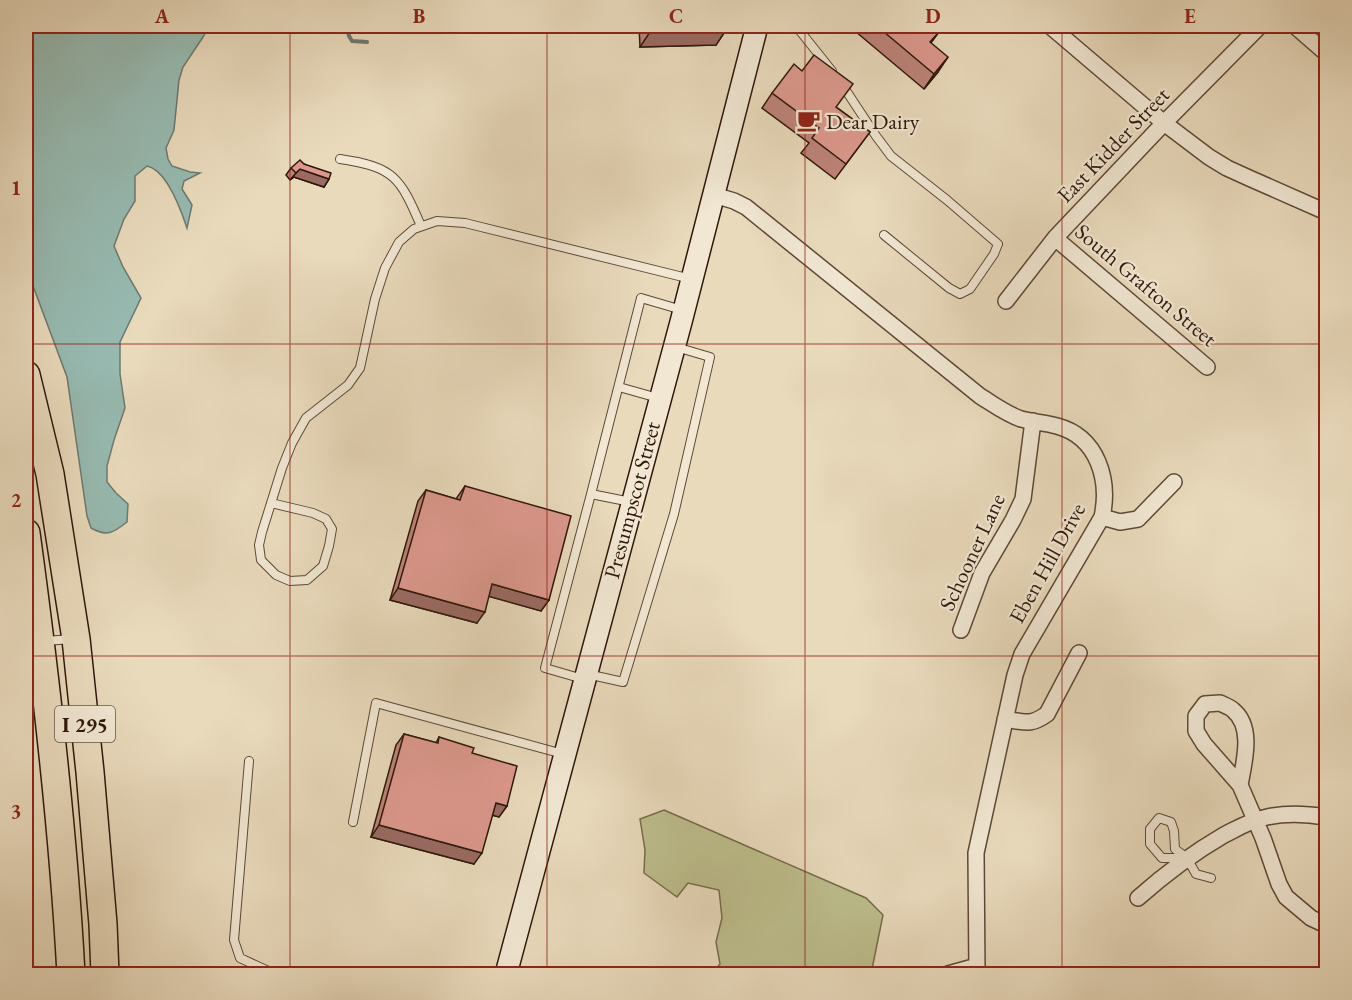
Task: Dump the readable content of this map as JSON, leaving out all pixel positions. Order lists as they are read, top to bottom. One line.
{"streets":{"highway":["I 295"],"street":["East Kidder Street","South Grafton Street","Presumpscot Street","Schooner Lane","Eben Hill Drive"]},"crossings":[["East Kidder Street","South Grafton Street"],["Presumpscot Street","Eben Hill Drive"],["Schooner Lane","Eben Hill Drive"]],"places":{"cafe":["Dear Dairy"]},"grid":{"columns":["A","B","C","D","E"],"rows":["1","2","3"]}}
